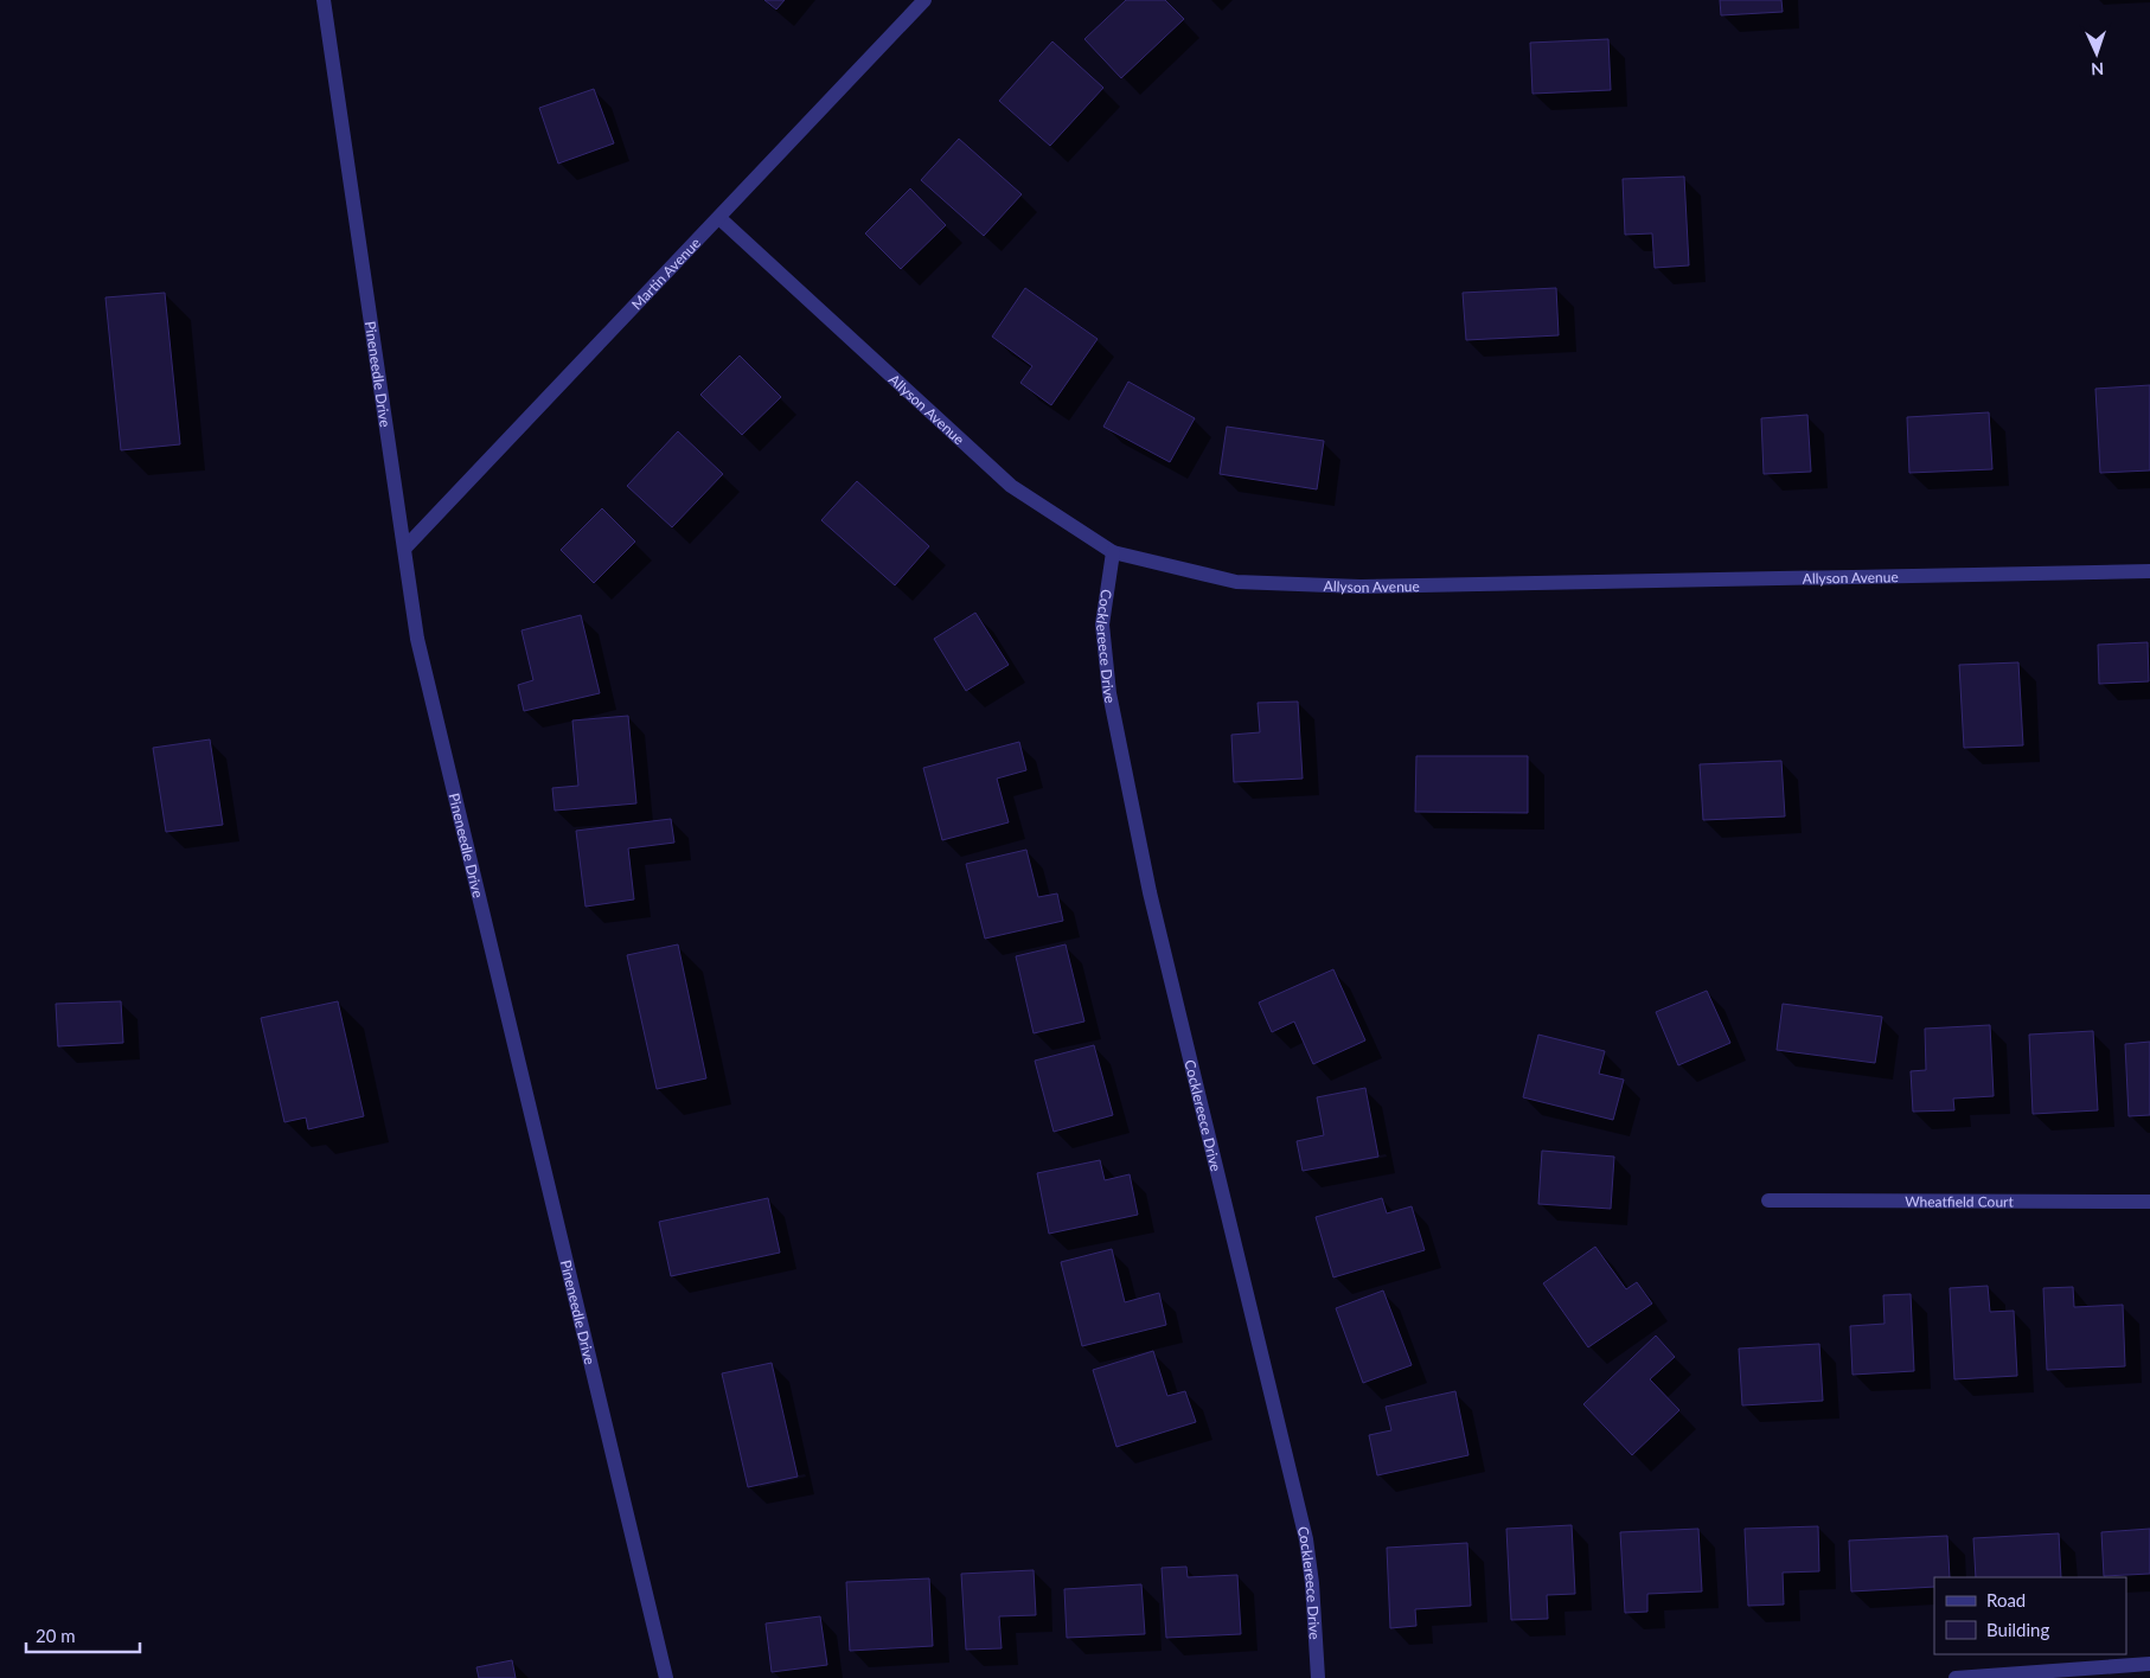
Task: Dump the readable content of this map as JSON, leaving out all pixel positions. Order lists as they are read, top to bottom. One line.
{"streets":{"street":["Martin Avenue","Pineneedle Drive","Allyson Avenue","Cocklereece Drive","Wheatfield Court"]},"crossings":[["Martin Avenue","Pineneedle Drive"],["Martin Avenue","Allyson Avenue"],["Allyson Avenue","Cocklereece Drive"]],"legend":["Road","Building"],"scale_bar":"20 m","north":"bottom"}
